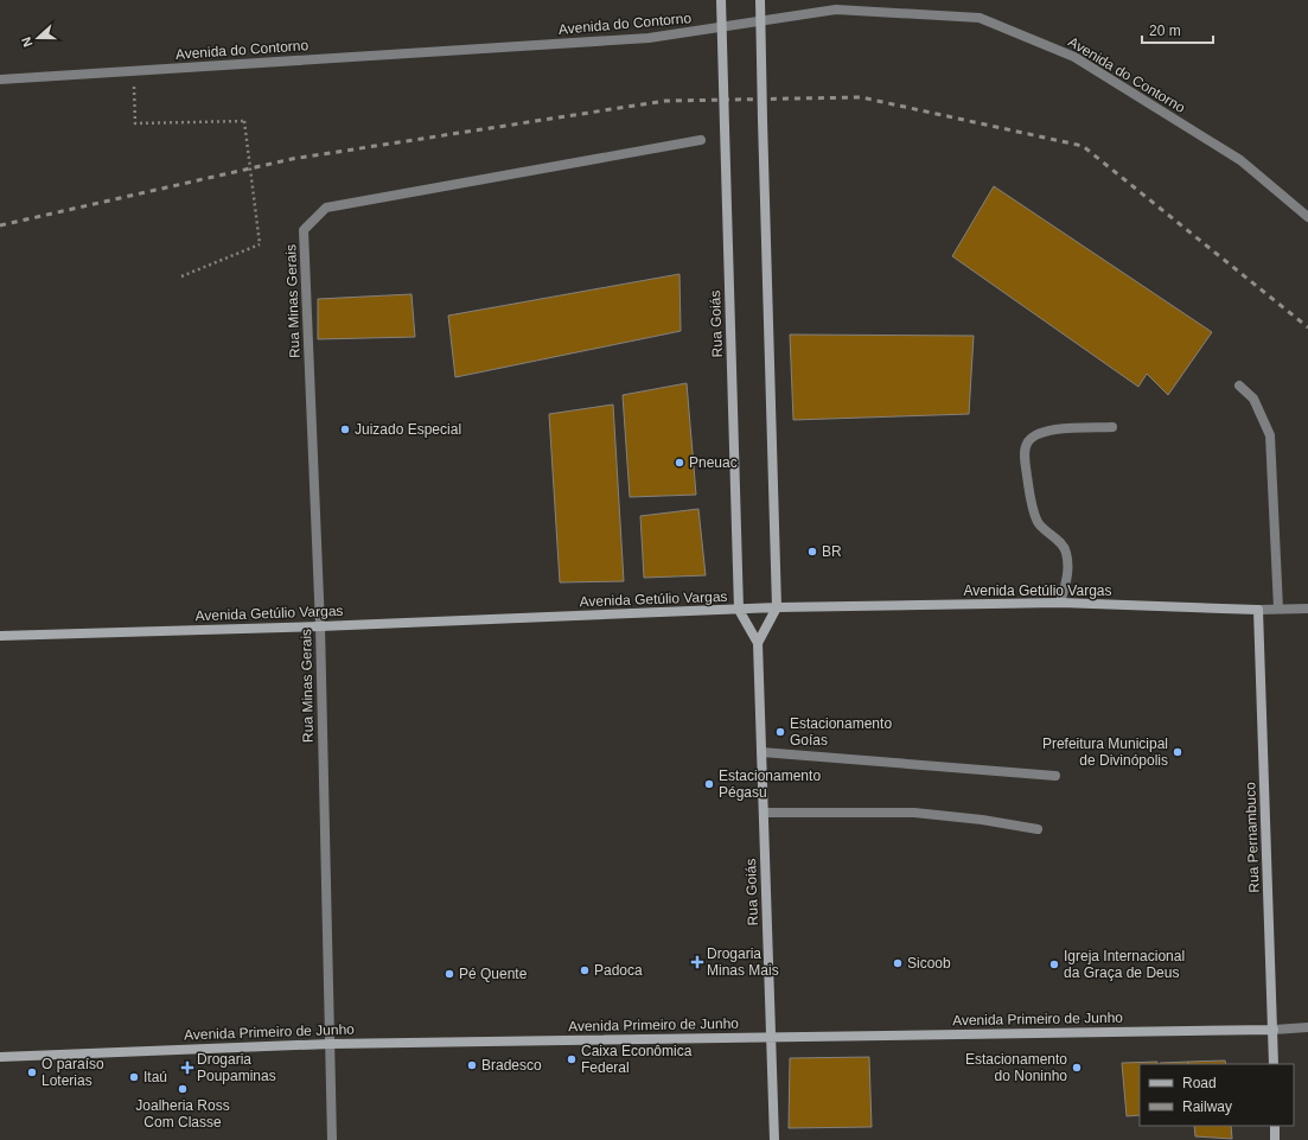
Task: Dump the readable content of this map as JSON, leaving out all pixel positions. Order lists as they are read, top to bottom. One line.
{"streets":{"main road":["Rua Goiás","Avenida Getúlio Vargas","Rua Pernambuco","Avenida Primeiro de Junho"],"street":["Avenida do Contorno","Rua Minas Gerais"]},"crossings":[["Rua Minas Gerais","Avenida Getúlio Vargas"],["Rua Minas Gerais","Avenida Primeiro de Junho"],["Rua Goiás","Avenida Getúlio Vargas"],["Rua Goiás","Avenida Primeiro de Junho"],["Avenida Getúlio Vargas","Rua Pernambuco"],["Rua Pernambuco","Avenida Primeiro de Junho"]],"places":{"other":["Juizado Especial","Pneuac","BR","Estacionamento Goías","Prefeitura Municipal de Divinópolis","Estacionamento Pégasu","Sicoob","Igreja Internacional da Graça de Deus","Padoca","Pé Quente","Caixa Econômica Federal","Bradesco","Estacionamento do Noninho","O paraíso Loterias","Itaú","Joalheria Ross Com Classe"],"health":["Drogaria Minas Mais","Drogaria Poupaminas"]},"legend":["Road","Railway"],"scale_bar":"20 m","north":"left"}
